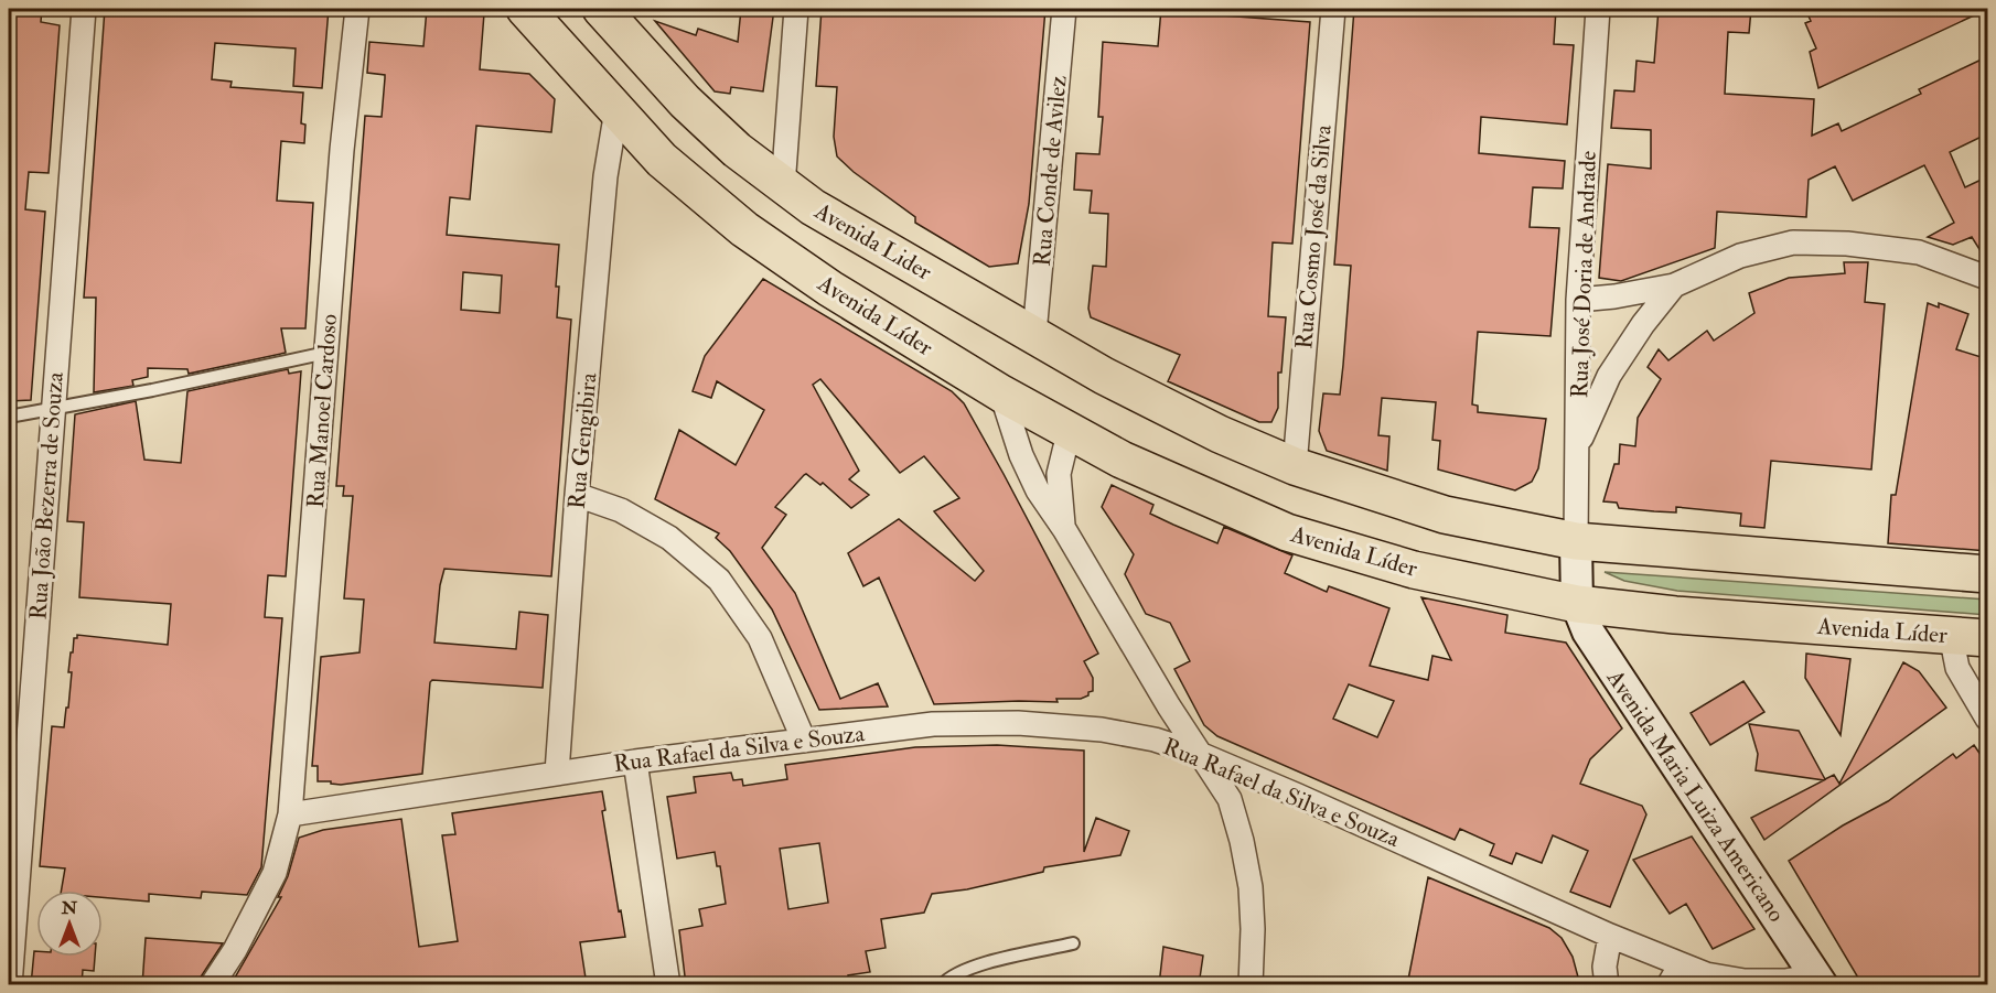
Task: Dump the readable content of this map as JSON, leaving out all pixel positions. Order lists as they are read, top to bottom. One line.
{"streets":{"main road":["Avenida Lider","Avenida Líder","Avenida Maria Luiza Americano"],"street":["Rua Conde de Avilez","Rua Cosmo José da Silva","Rua José Doria de Andrade","Rua Manoel Cardoso","Rua Gengibira","Rua João Bezerra de Souza","Rua Rafael da Silva e Souza"]},"crossings":[["Rua Conde de Avilez","Avenida Lider"],["Rua Cosmo José da Silva","Avenida Lider"],["Avenida Líder","Rua Gengibira"],["Avenida Líder","Avenida Maria Luiza Americano"],["Rua Manoel Cardoso","Rua Rafael da Silva e Souza"],["Rua Gengibira","Rua Rafael da Silva e Souza"],["Rua Rafael da Silva e Souza","Avenida Maria Luiza Americano"]],"north":"top"}
